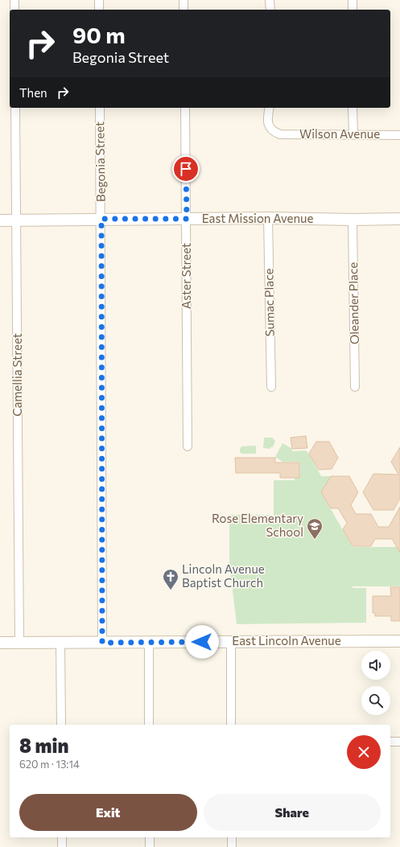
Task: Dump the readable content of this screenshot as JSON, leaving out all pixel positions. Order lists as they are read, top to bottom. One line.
{"streets":{"main road":["East Mission Avenue","East Lincoln Avenue"],"street":["Wilson Avenue","Begonia Street","Aster Street","Sumac Place","Oleander Place","Camellia Street"]},"crossings":[["Begonia Street","East Mission Avenue"],["Begonia Street","East Lincoln Avenue"],["East Mission Avenue","Aster Street"],["East Mission Avenue","Sumac Place"],["East Mission Avenue","Oleander Place"],["East Mission Avenue","Camellia Street"],["Camellia Street","East Lincoln Avenue"]],"places":{"school or university":["Rose Elementary School"],"church":["Lincoln Avenue Baptist Church"]},"page":{"turn":["90 m","Begonia Street"],"then":"Then","heading":["8 min","620 m · 13:14"],"buttons":["Exit","Share"]}}
